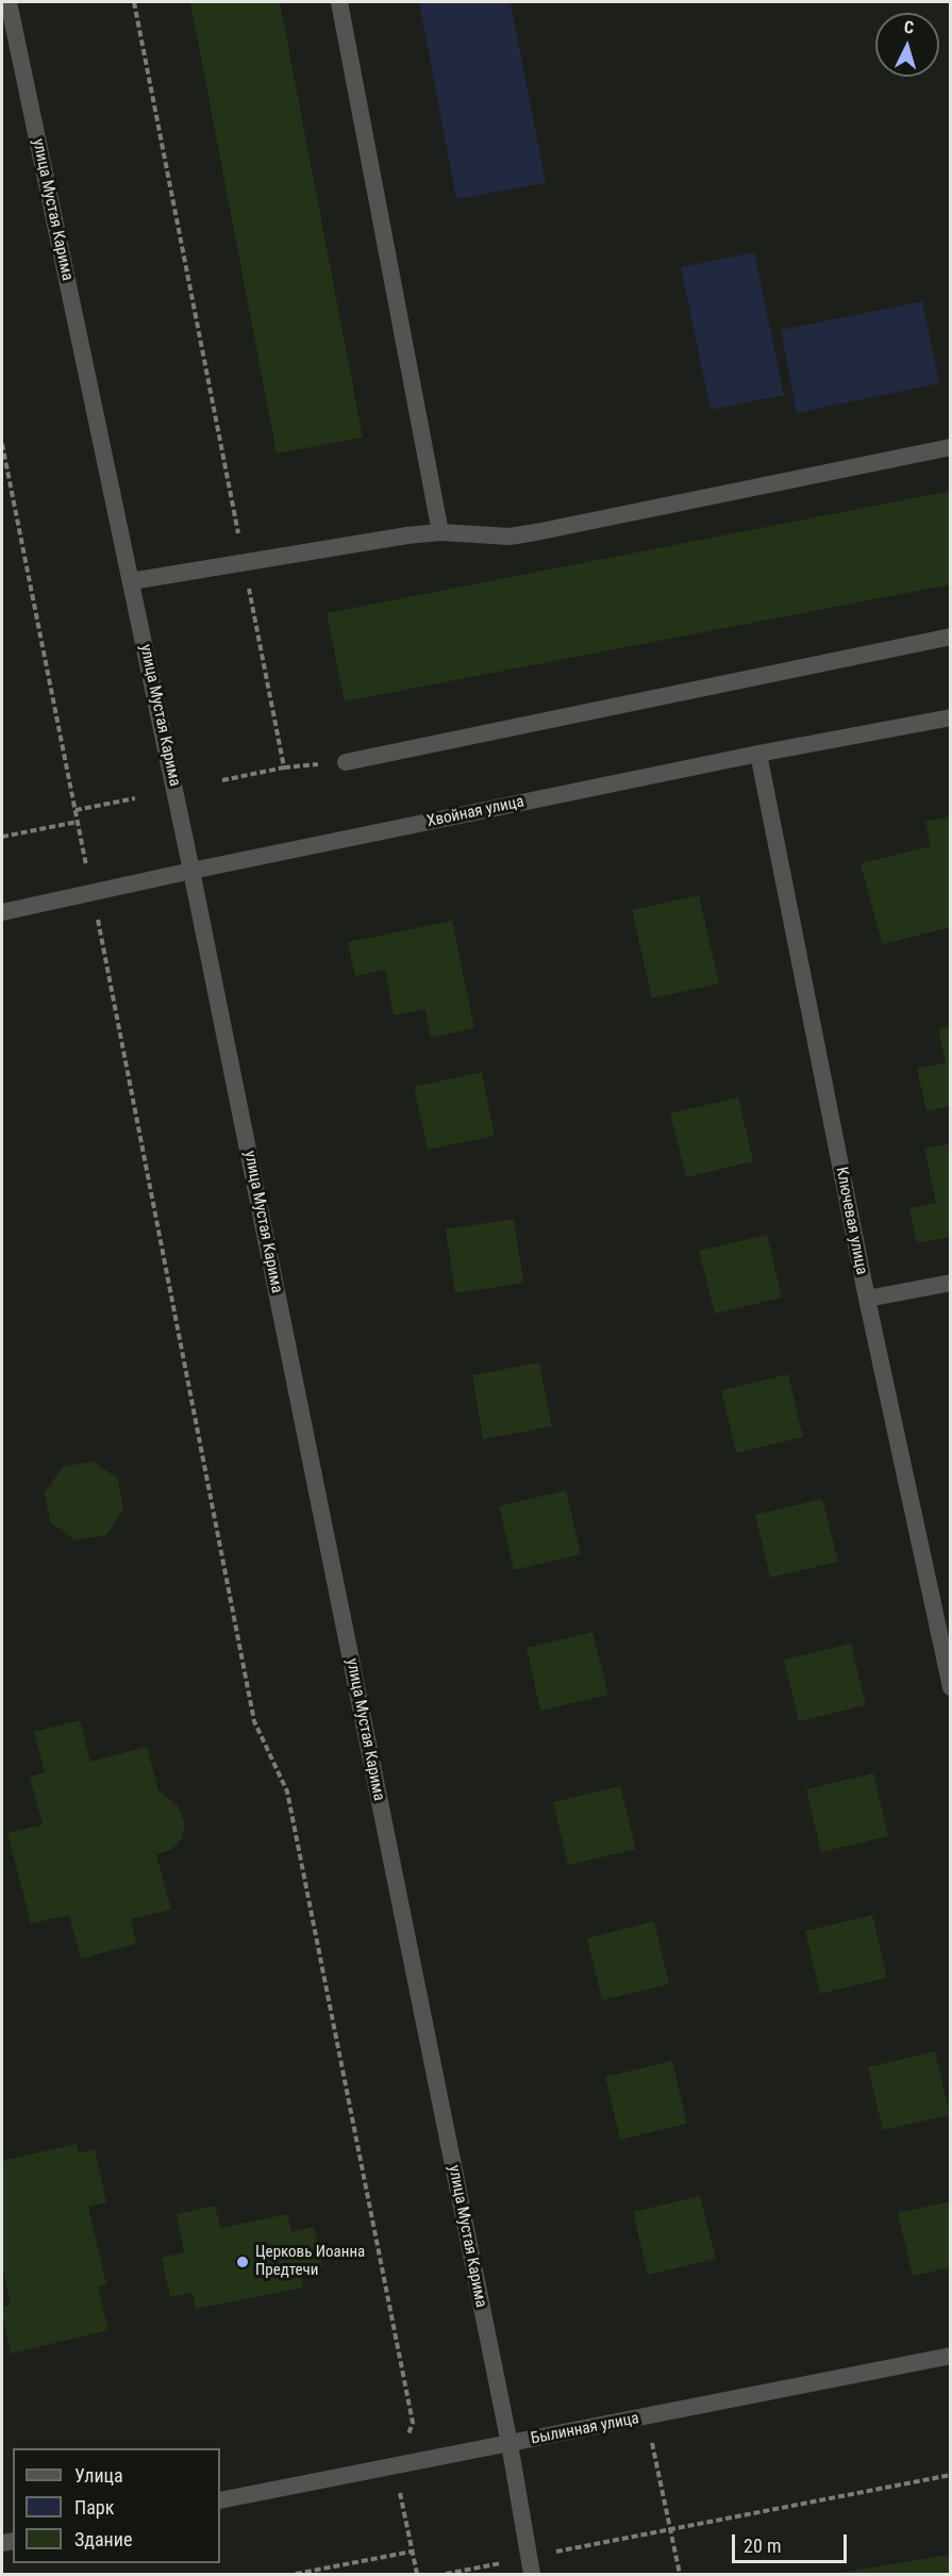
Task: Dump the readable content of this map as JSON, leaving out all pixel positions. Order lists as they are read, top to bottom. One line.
{"streets":{"street":["улица Мустая Карима","Хвойная улица","Ключевая улица","Былинная улица"]},"crossings":[["улица Мустая Карима","Хвойная улица"],["улица Мустая Карима","Былинная улица"],["Хвойная улица","Ключевая улица"]],"places":["Церковь Иоанна Предтечи"],"legend":["Улица","Парк","Здание"],"scale_bar":"20 m","north":"top"}
